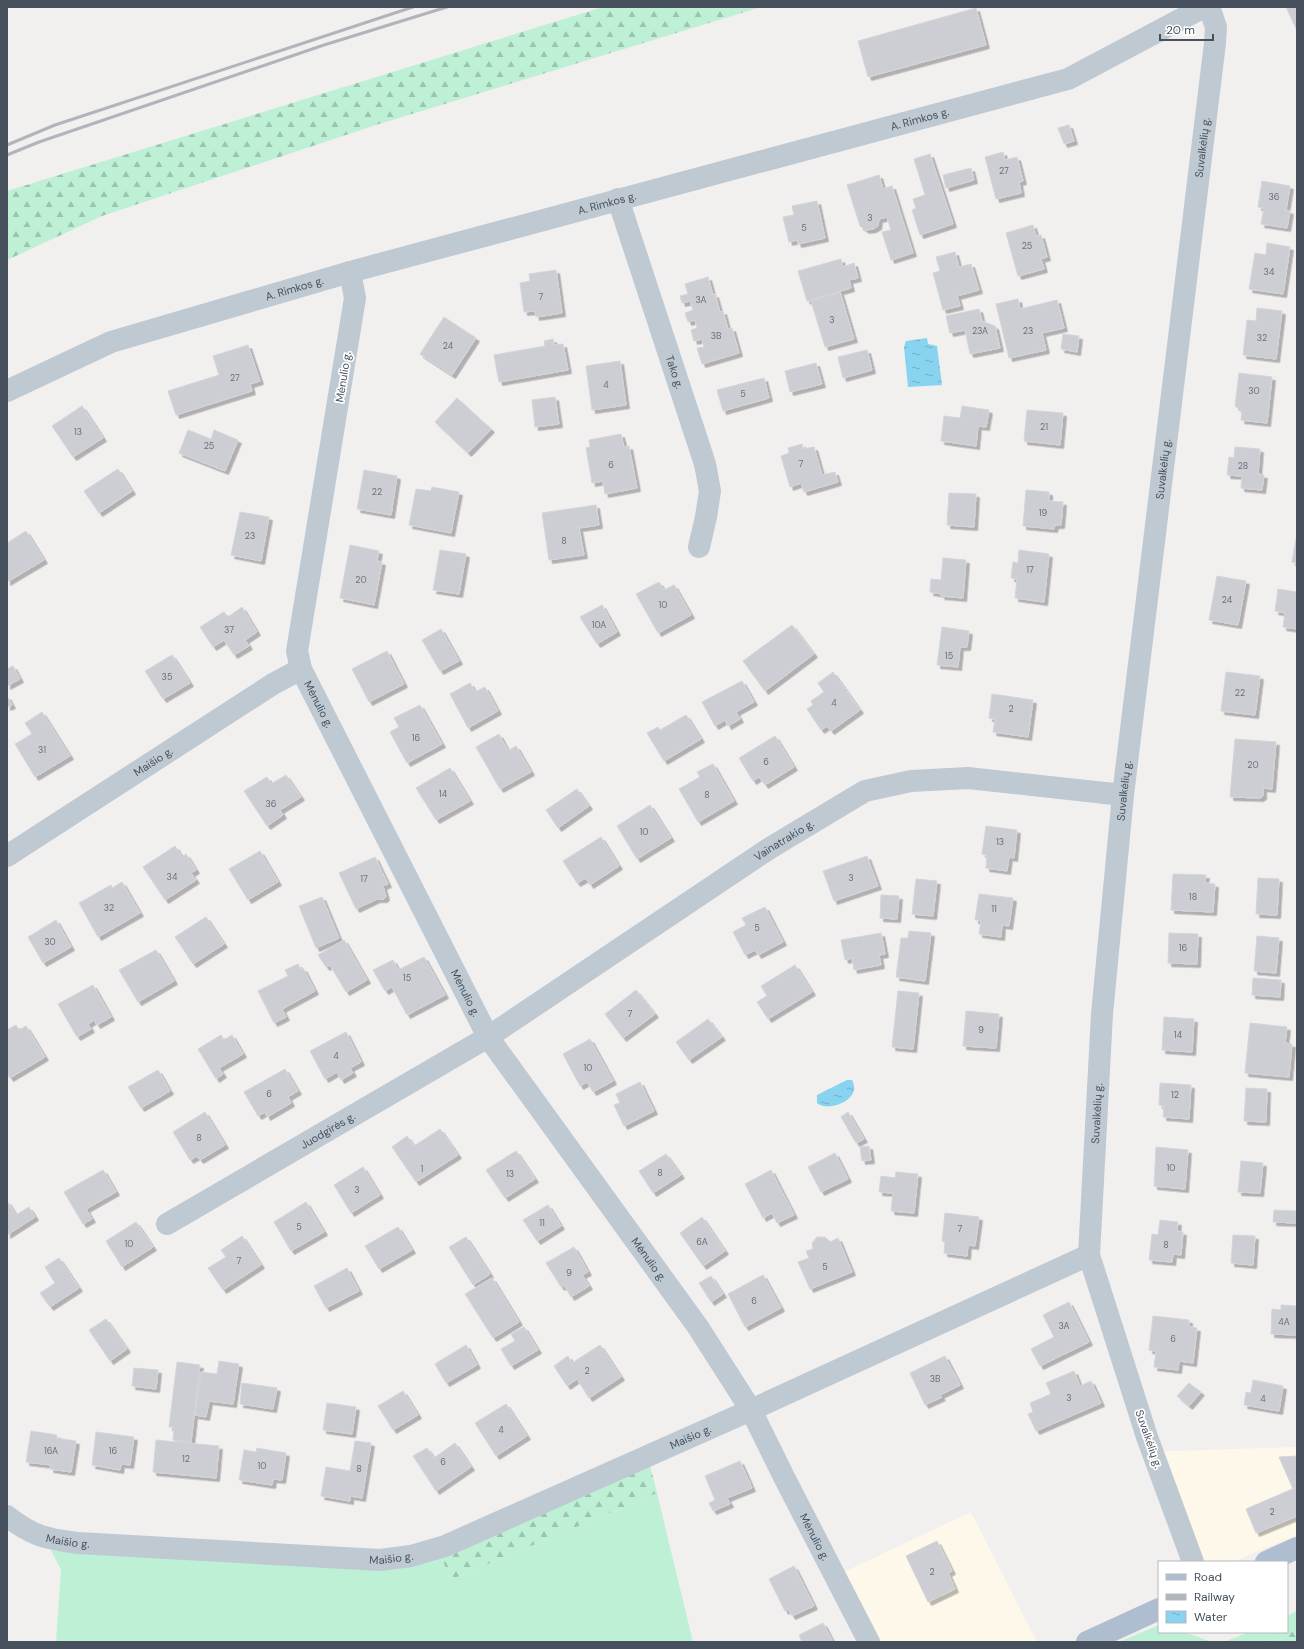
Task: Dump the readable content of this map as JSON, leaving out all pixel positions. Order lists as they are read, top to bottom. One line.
{"streets":{"street":["A. Rimkos g.","Suvalkėlių g.","Tako g.","Mėnulio g.","Maišio g.","Vainatrakio g.","Juodgirės g."]},"crossings":[["A. Rimkos g.","Tako g."],["A. Rimkos g.","Mėnulio g."],["Suvalkėlių g.","Maišio g."],["Suvalkėlių g.","Vainatrakio g."],["Mėnulio g.","Maišio g."],["Mėnulio g.","Vainatrakio g."],["Mėnulio g.","Juodgirės g."],["Vainatrakio g.","Juodgirės g."]],"house_numbers":["27","36","3","5","25","34","7","3A","3","23A","23","3B","32","24","27","4","30","5","21","13","25","7","6","28","22","19","23","8","17","20","24","10","10A","37","15","35","22","4","2","16","31","6","20","14","8","36","10","13","34","3","17","18","32","11","5","30","16","15","7","9","14","4","10","6","12","8","10","1","8","13","3","11","5","7","6A","10","8","7","5","9","6","4A","3A","6","2","3B","3","4","4","16A","16","12","6","10","8","2","2"],"legend":["Road","Railway","Water"],"scale_bar":"20 m"}
